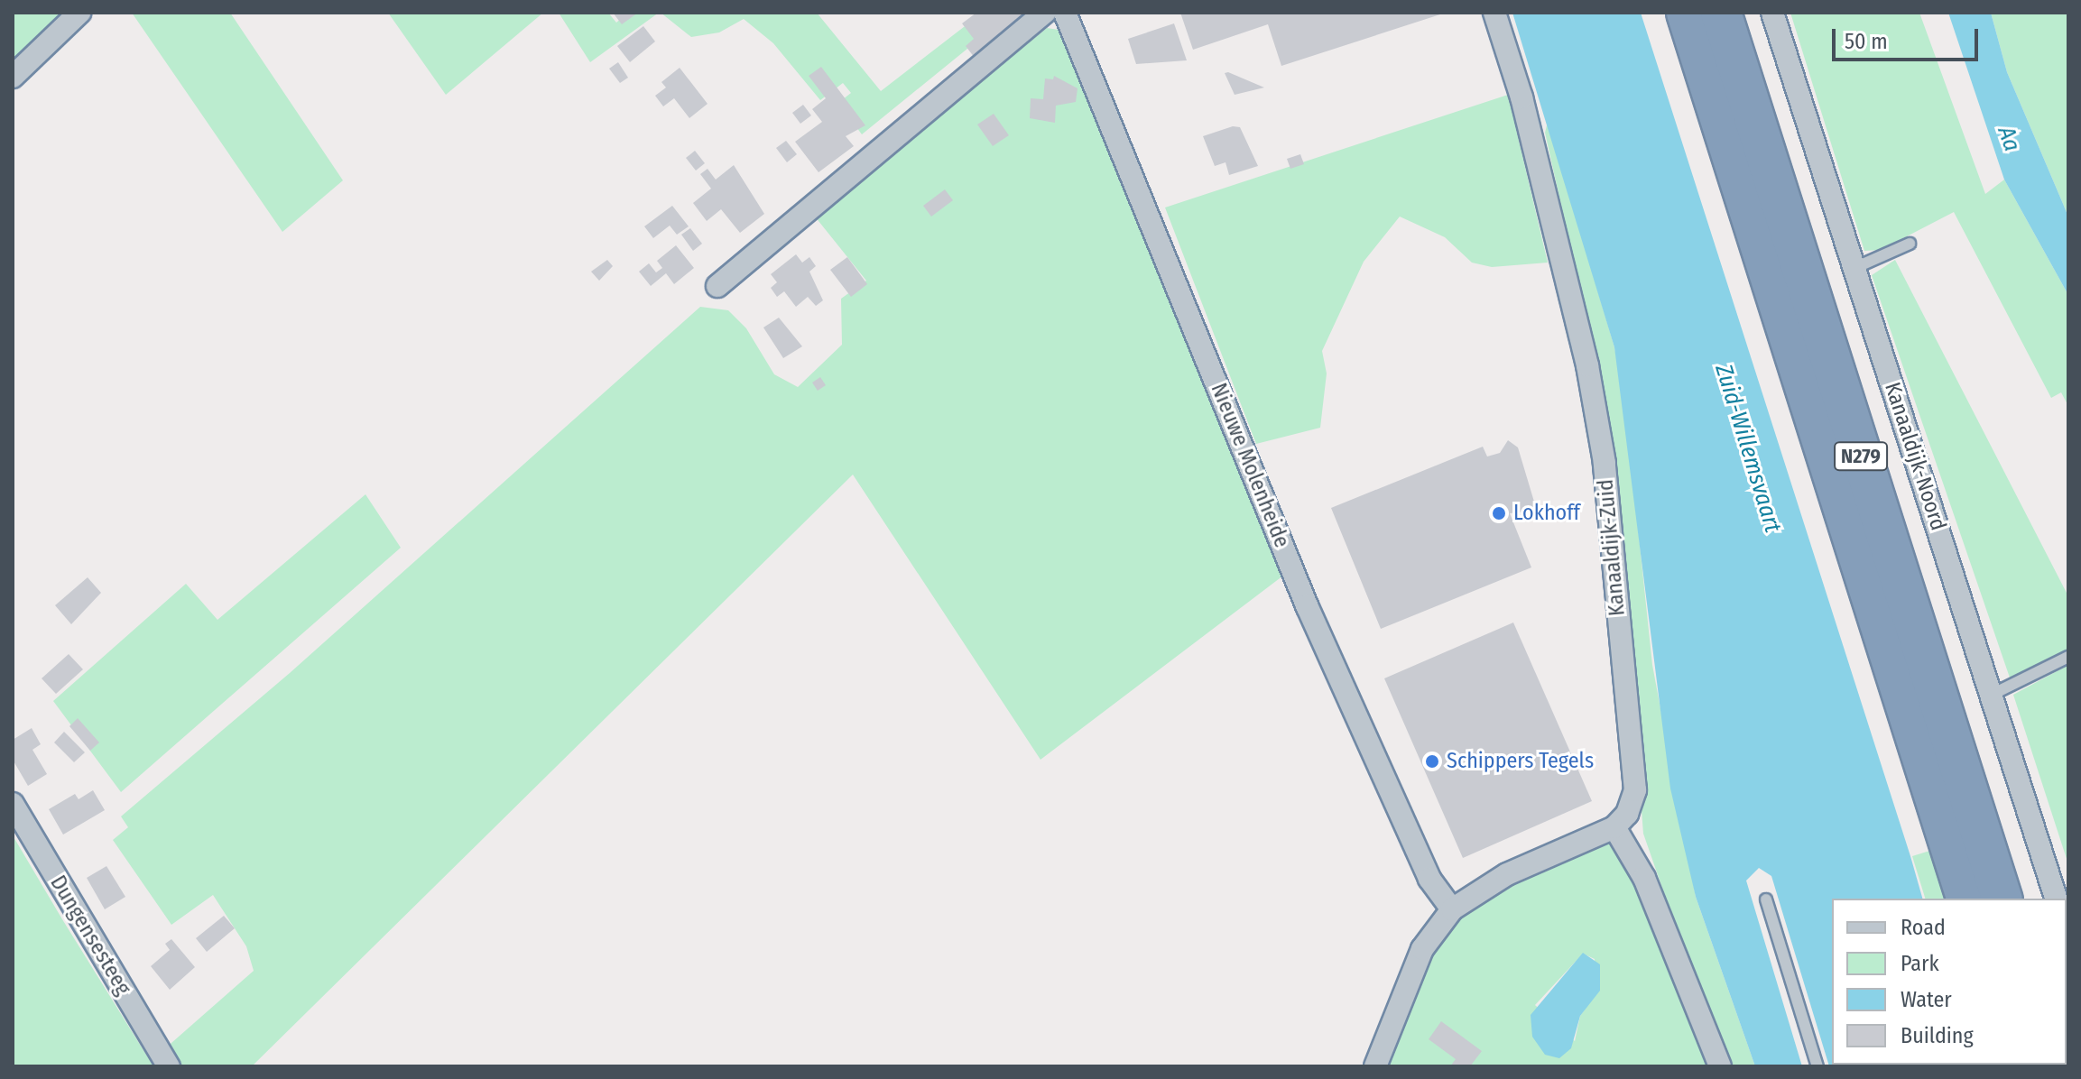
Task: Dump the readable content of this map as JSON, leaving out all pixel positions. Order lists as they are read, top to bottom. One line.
{"streets":{"highway":["N279"],"street":["Kanaaldijk-Noord","Nieuwe Molenheide","Kanaaldijk-Zuid","Dungensesteeg"]},"water":["Aa","Zuid-Willemsvaart"],"places":["Lokhoff","Schippers Tegels"],"legend":["Road","Park","Water","Building"],"scale_bar":"50 m"}
